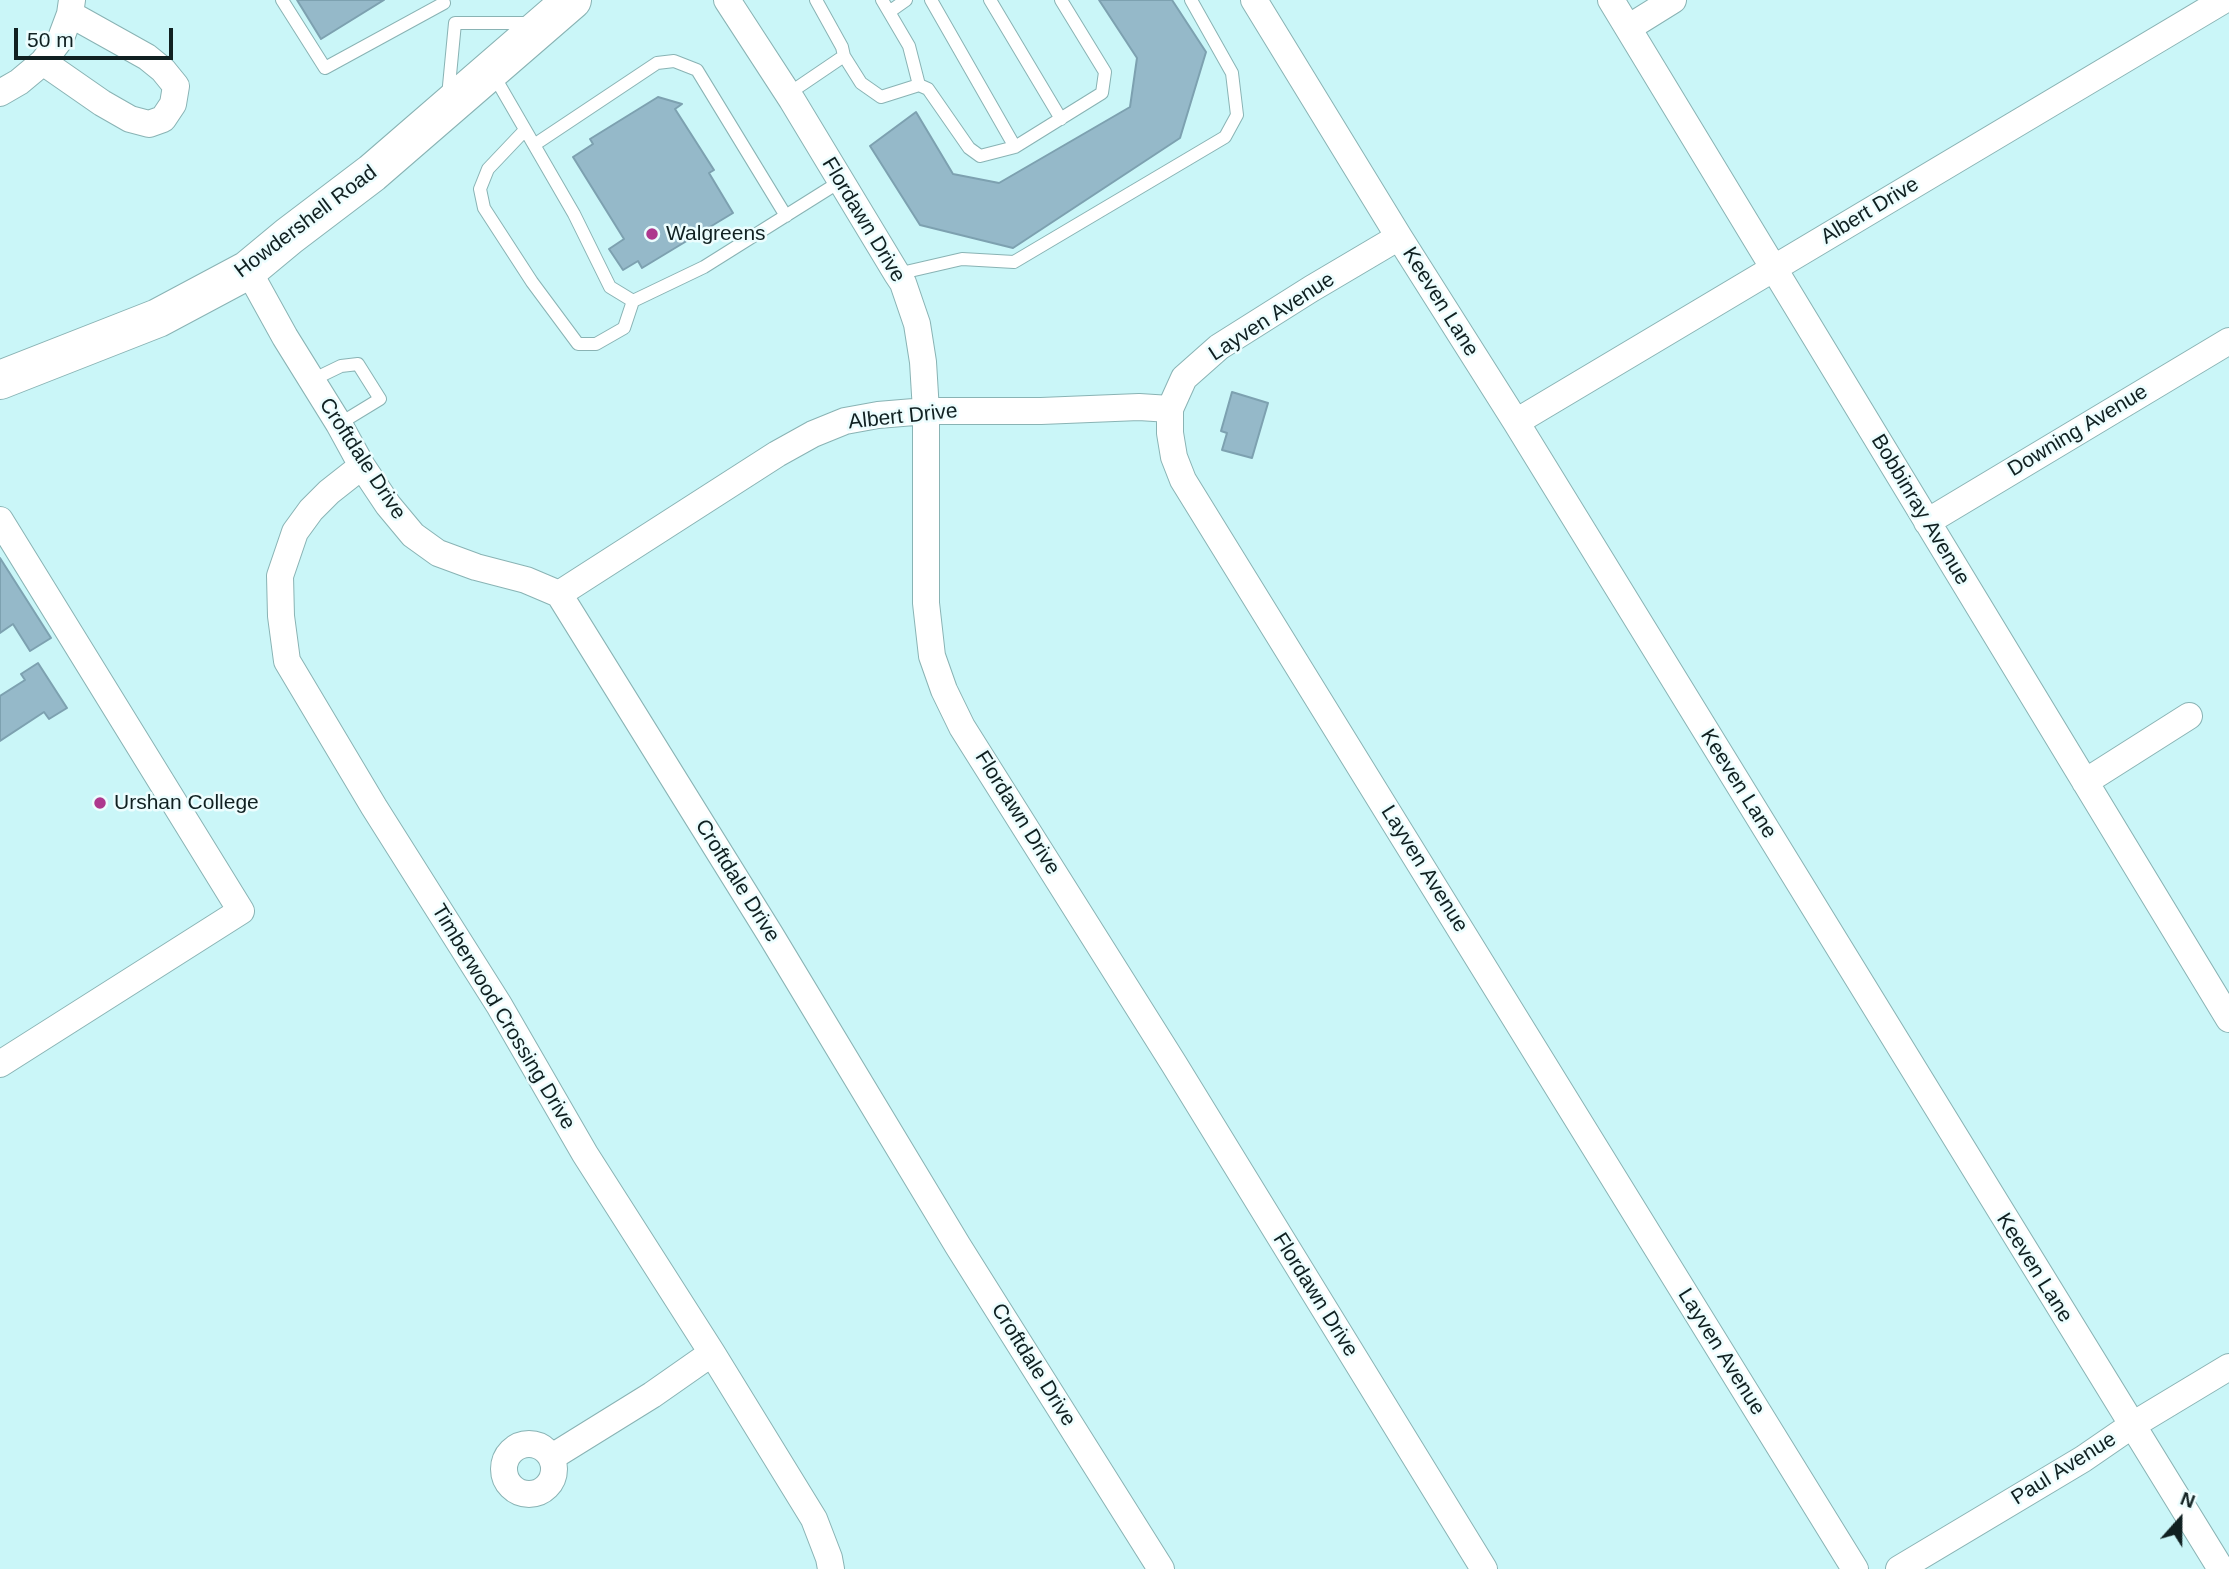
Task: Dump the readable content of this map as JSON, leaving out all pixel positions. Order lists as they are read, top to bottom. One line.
{"streets":{"main road":["Howdershell Road"],"street":["Albert Drive","Flordawn Drive","Keeven Lane","Layven Avenue","Downing Avenue","Croftdale Drive","Bobbinray Avenue","Timberwood Crossing Drive","Paul Avenue"]},"crossings":[["Albert Drive","Flordawn Drive"],["Albert Drive","Keeven Lane"],["Albert Drive","Layven Avenue"],["Albert Drive","Croftdale Drive"],["Albert Drive","Bobbinray Avenue"],["Howdershell Road","Croftdale Drive"],["Keeven Lane","Layven Avenue"],["Keeven Lane","Paul Avenue"],["Downing Avenue","Bobbinray Avenue"],["Croftdale Drive","Timberwood Crossing Drive"]],"places":["Walgreens","Urshan College"],"scale_bar":"50 m","north":"top"}
